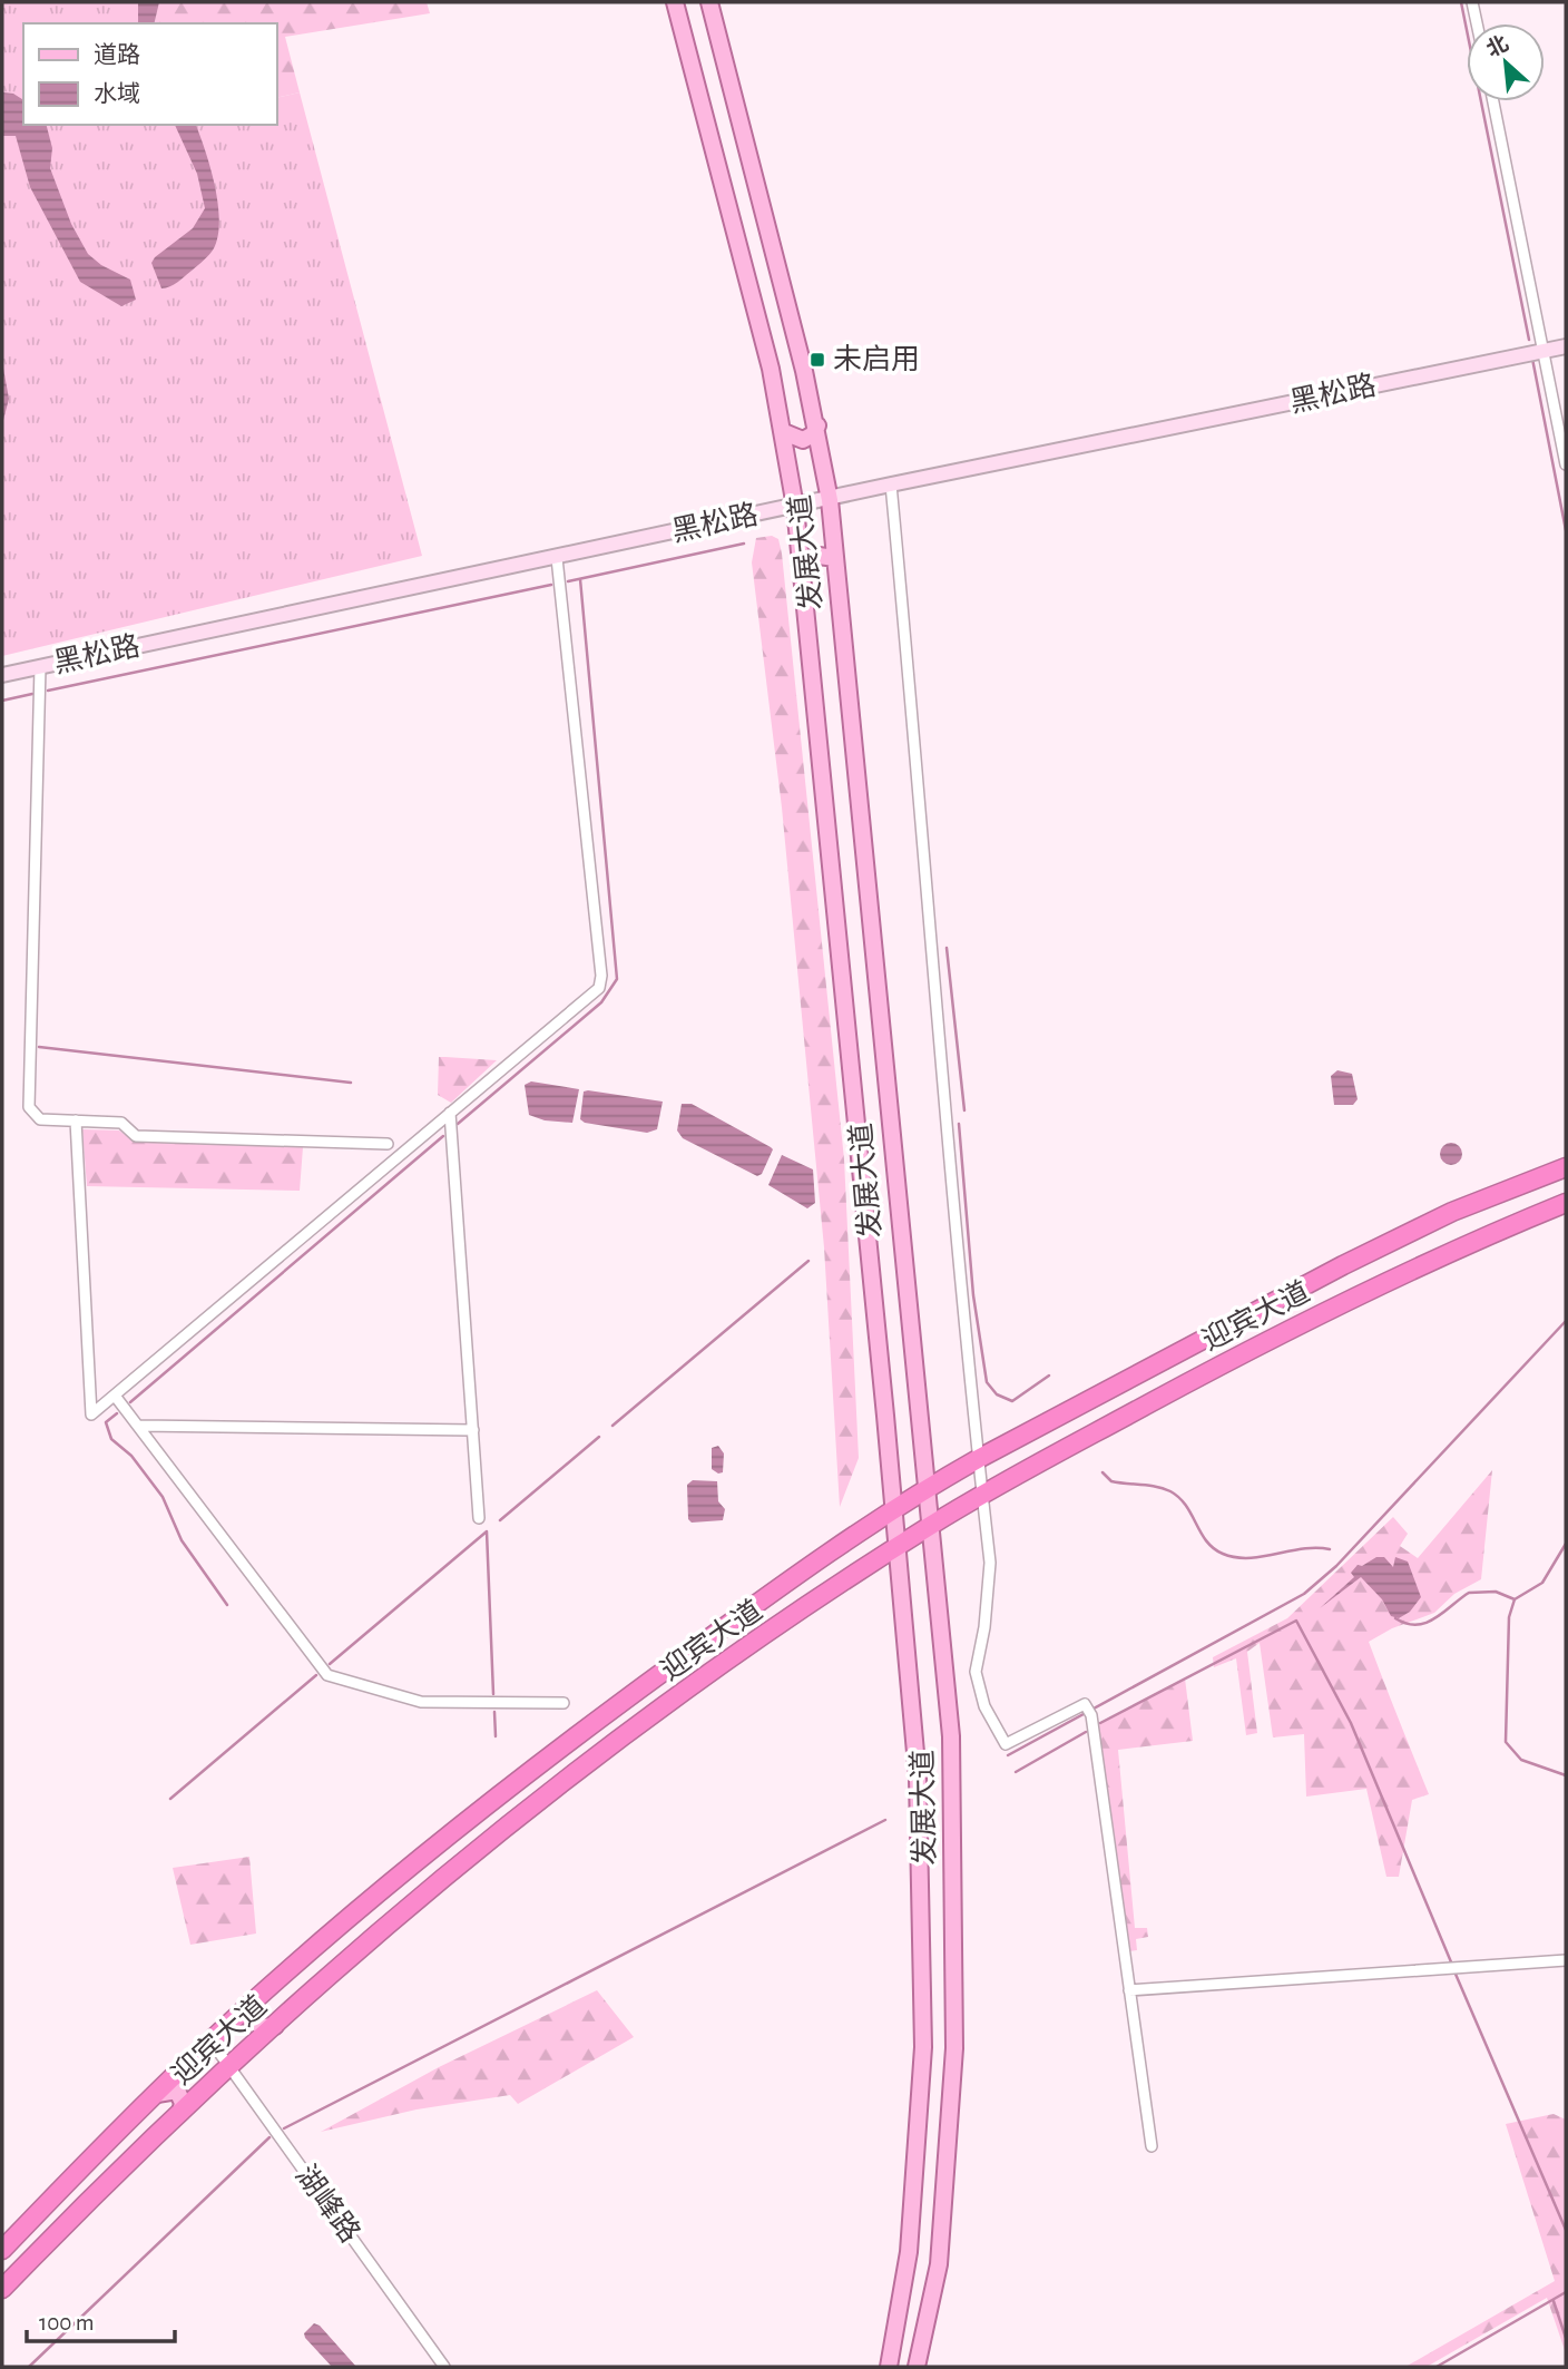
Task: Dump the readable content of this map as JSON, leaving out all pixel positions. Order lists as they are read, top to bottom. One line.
{"streets":{"highway":["迎宾大道"],"main road":["发展大道"],"street":["黑松路","湖峰路"]},"crossings":[["黑松路","发展大道"],["发展大道","迎宾大道"],["迎宾大道","湖峰路"]],"places":{"transit":["未启用"]},"legend":["道路","水域"],"scale_bar":"100 m","north":"top left"}
